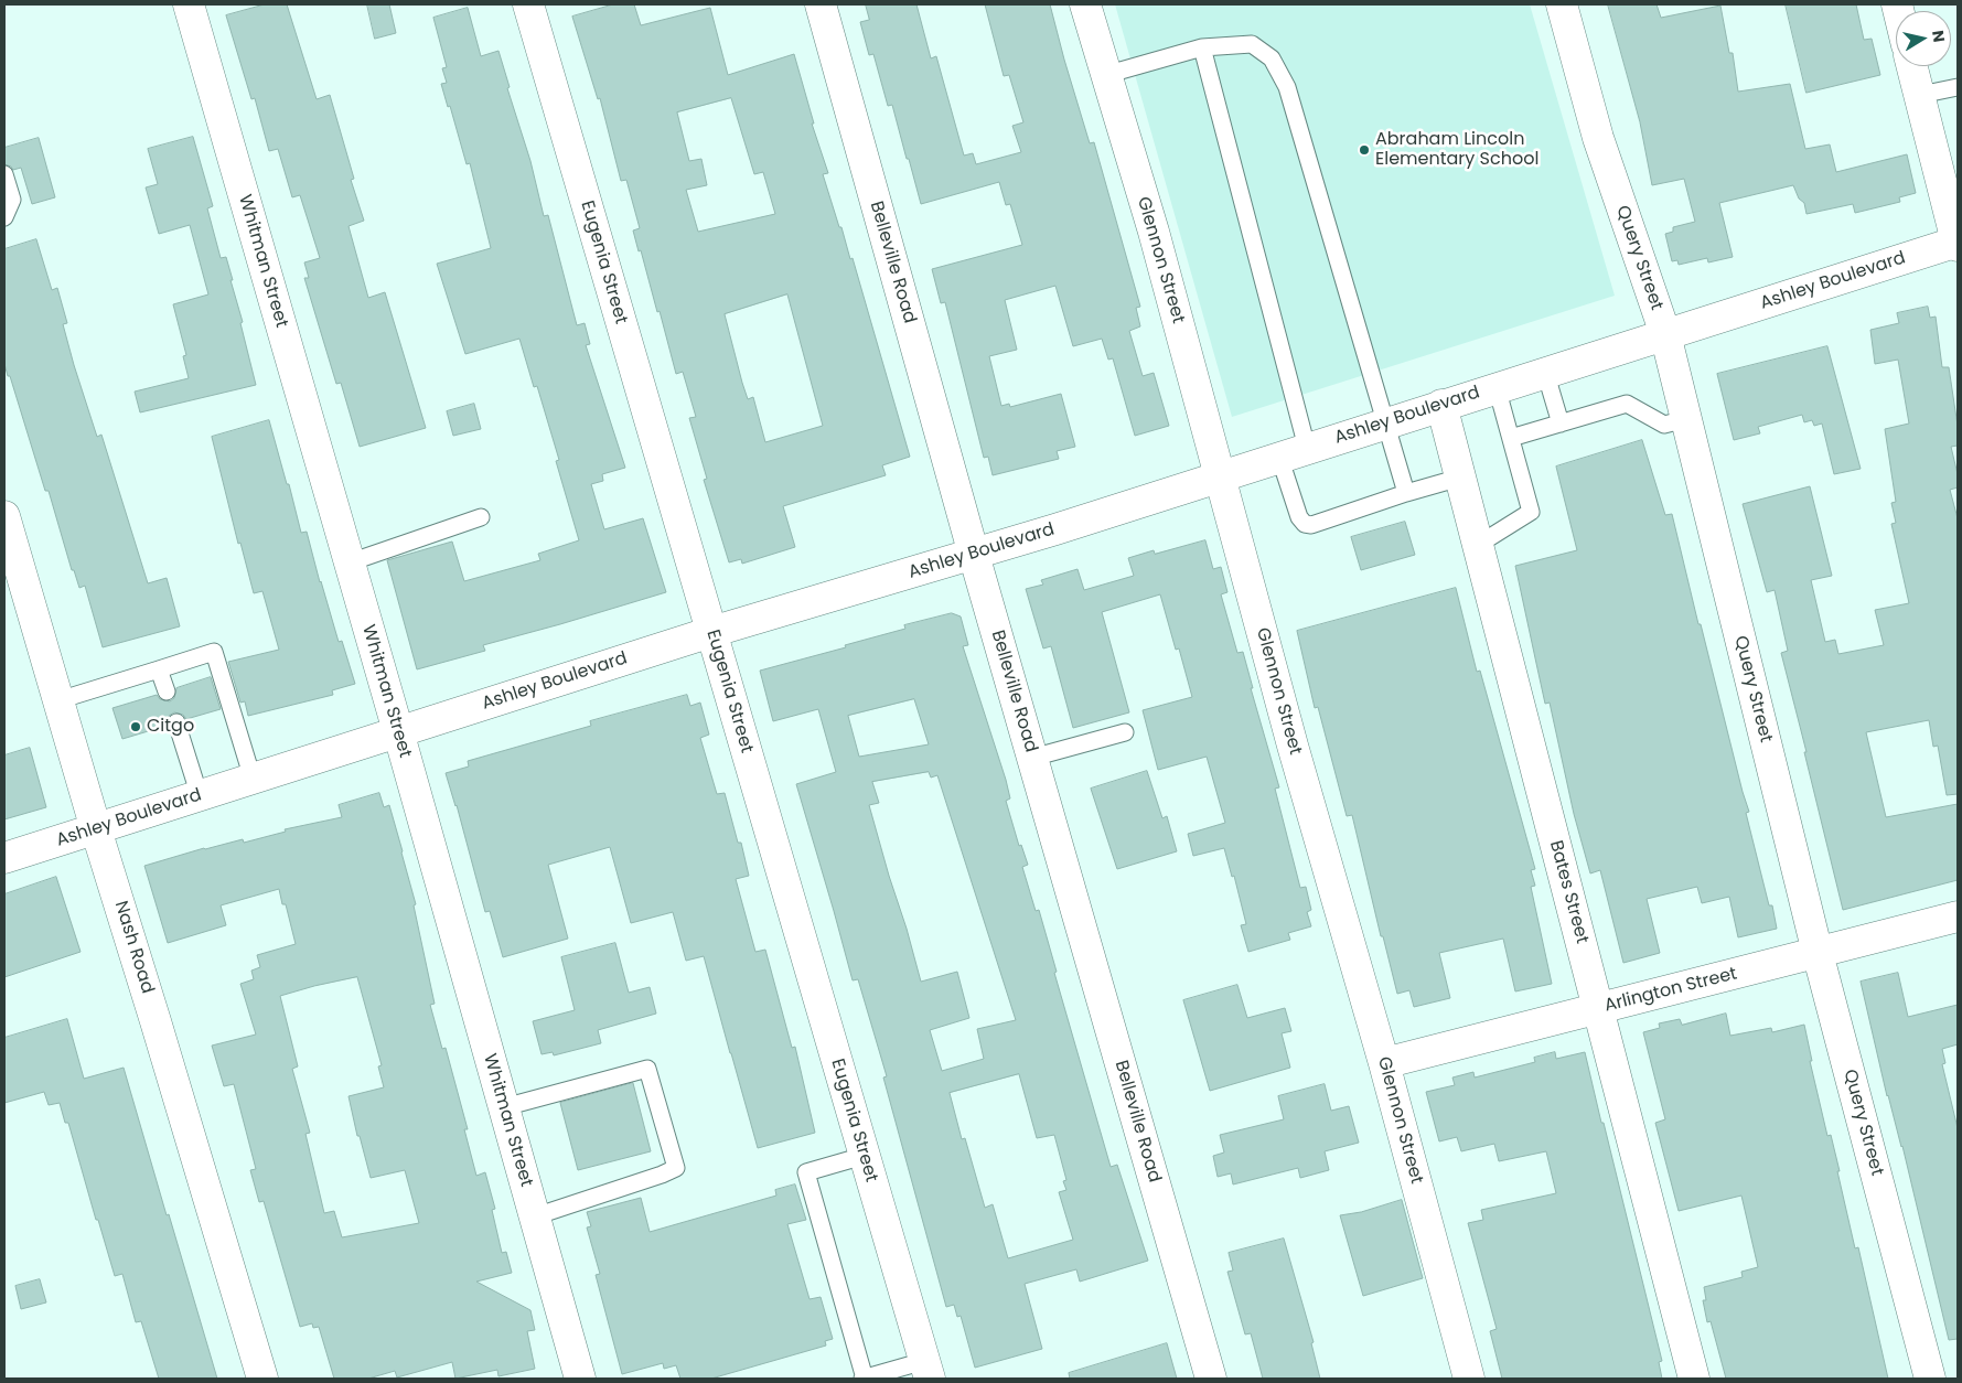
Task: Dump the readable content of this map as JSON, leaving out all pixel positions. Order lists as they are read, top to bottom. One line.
{"streets":{"street":["Query Street","Glennon Street","Whitman Street","Eugenia Street","Belleville Road","Ashley Boulevard","Bates Street","Nash Road","Arlington Street"]},"crossings":[["Query Street","Ashley Boulevard"],["Query Street","Arlington Street"],["Glennon Street","Ashley Boulevard"],["Glennon Street","Arlington Street"],["Whitman Street","Ashley Boulevard"],["Eugenia Street","Ashley Boulevard"],["Belleville Road","Ashley Boulevard"],["Ashley Boulevard","Bates Street"],["Ashley Boulevard","Nash Road"],["Bates Street","Arlington Street"]],"places":["Abraham Lincoln Elementary School","Citgo"],"north":"right"}
